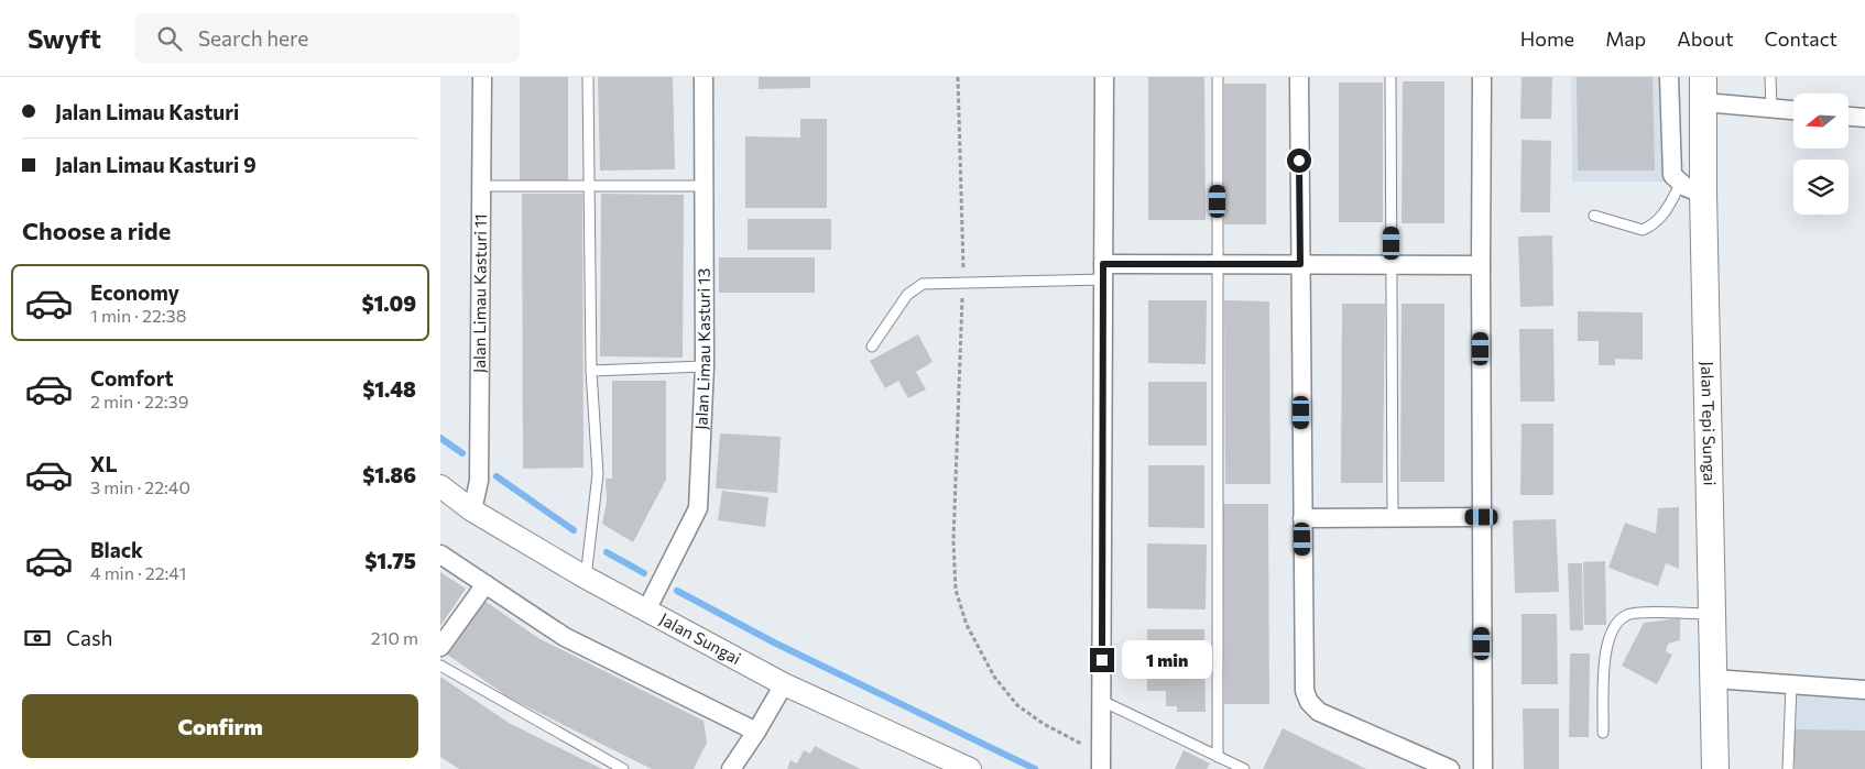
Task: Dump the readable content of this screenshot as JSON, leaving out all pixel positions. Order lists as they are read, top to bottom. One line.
{"streets":{"main road":["Jalan Tepi Sungai"],"street":["Jalan Limau Kasturi 11","Jalan Limau Kasturi 13","Jalan Sungai"]},"crossings":[["Jalan Limau Kasturi 11","Jalan Sungai"],["Jalan Limau Kasturi 13","Jalan Sungai"]],"north":"left","page":{"header":"Swyft","search":"Search here","nav":["Home","Map","About","Contact"],"banner":["Jalan Limau Kasturi","Jalan Limau Kasturi 9"],"heading":"Choose a ride","list":[{"name":"Economy","note":"1 min · 22:38","value":"$1.09"},{"name":"Comfort","note":"2 min · 22:39","value":"$1.48"},{"name":"XL","note":"3 min · 22:40","value":"$1.86"},{"name":"Black","note":"4 min · 22:41","value":"$1.75"}],"pay":["Cash","210 m"],"bubble":"1 min","buttons":"Confirm"}}
